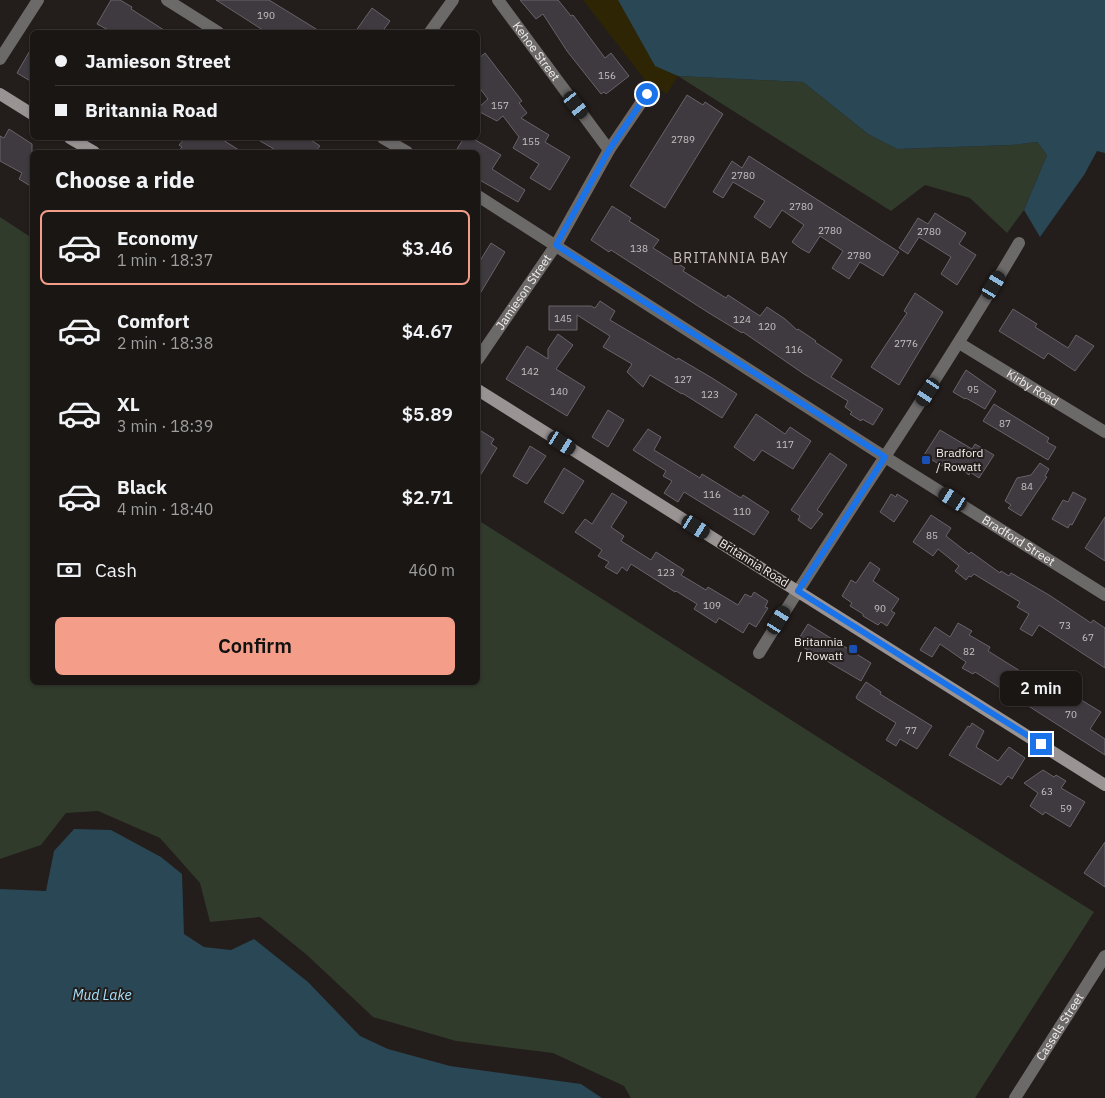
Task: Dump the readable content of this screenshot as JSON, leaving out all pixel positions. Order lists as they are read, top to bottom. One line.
{"streets":{"street":["Kehoe Street","Jamieson Street","Kirby Road","Bradford Street","Britannia Road","Cassels Street"]},"crossings":[["Kehoe Street","Jamieson Street"],["Jamieson Street","Bradford Street"]],"districts":["BRITANNIA BAY"],"water":["Mud Lake"],"places":{"transit":["Bradford / Rowatt","Britannia / Rowatt"]},"house_numbers":["190","156","157","2789","155","2780","2780","2780","2780","138","2780","145","124","120","2776","116","142","127","95","140","123","87","117","84","116","110","85","123","109","90","73","67","82","70","77","63","59"],"page":{"banner":["Jamieson Street","Britannia Road"],"heading":"Choose a ride","list":[{"name":"Economy","note":"1 min · 18:37","value":"$3.46"},{"name":"Comfort","note":"2 min · 18:38","value":"$4.67"},{"name":"XL","note":"3 min · 18:39","value":"$5.89"},{"name":"Black","note":"4 min · 18:40","value":"$2.71"}],"pay":["Cash","460 m"],"buttons":"Confirm","bubble":"2 min"}}
